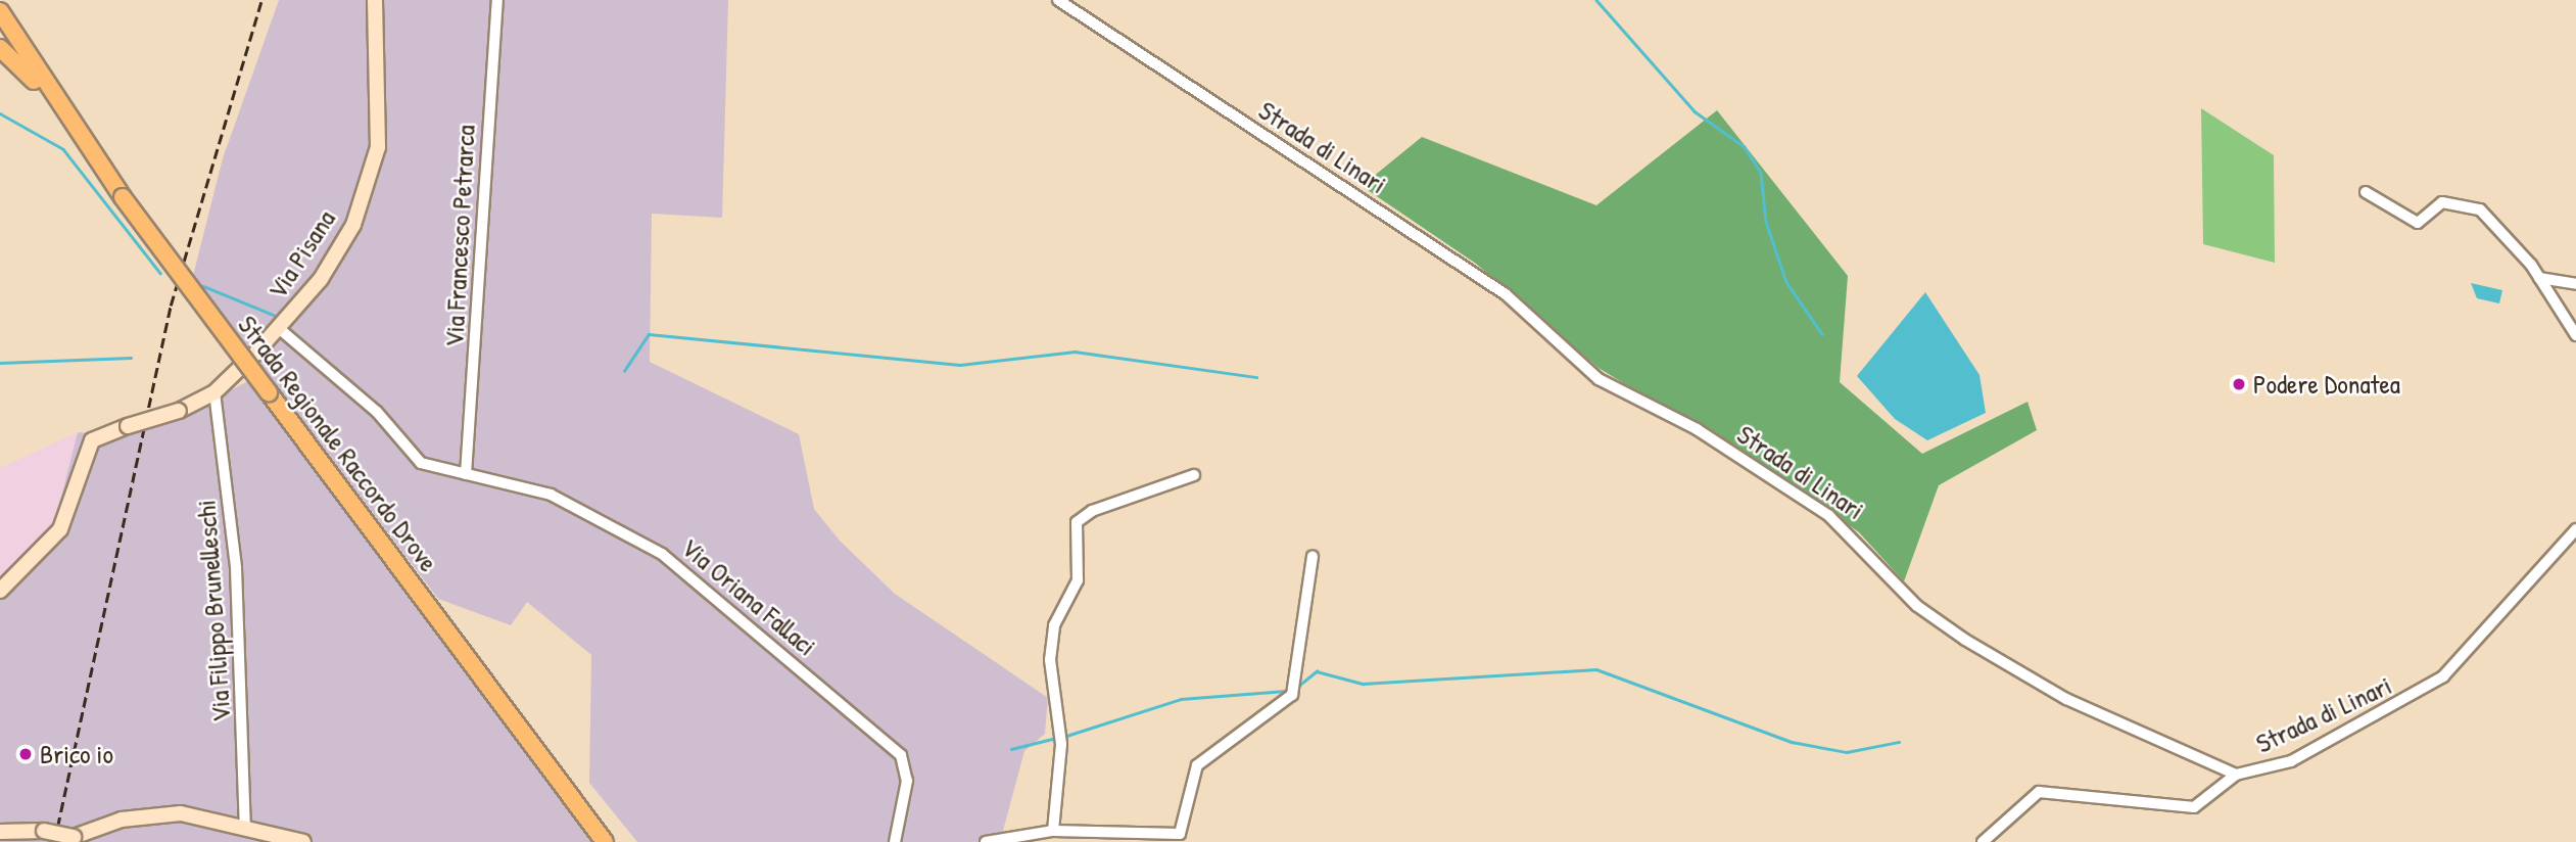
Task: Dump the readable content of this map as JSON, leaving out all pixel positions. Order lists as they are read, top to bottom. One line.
{"streets":{"main road":["Strada Regionale Raccordo Drove"],"street":["Strada di Linari","Via Francesco Petrarca","Via Pisana","Via Oriana Fallaci","Via Filippo Brunelleschi"]},"crossings":[["Via Francesco Petrarca","Via Oriana Fallaci"],["Via Pisana","Via Oriana Fallaci"]],"places":["Podere Donatea","Brico io"]}
